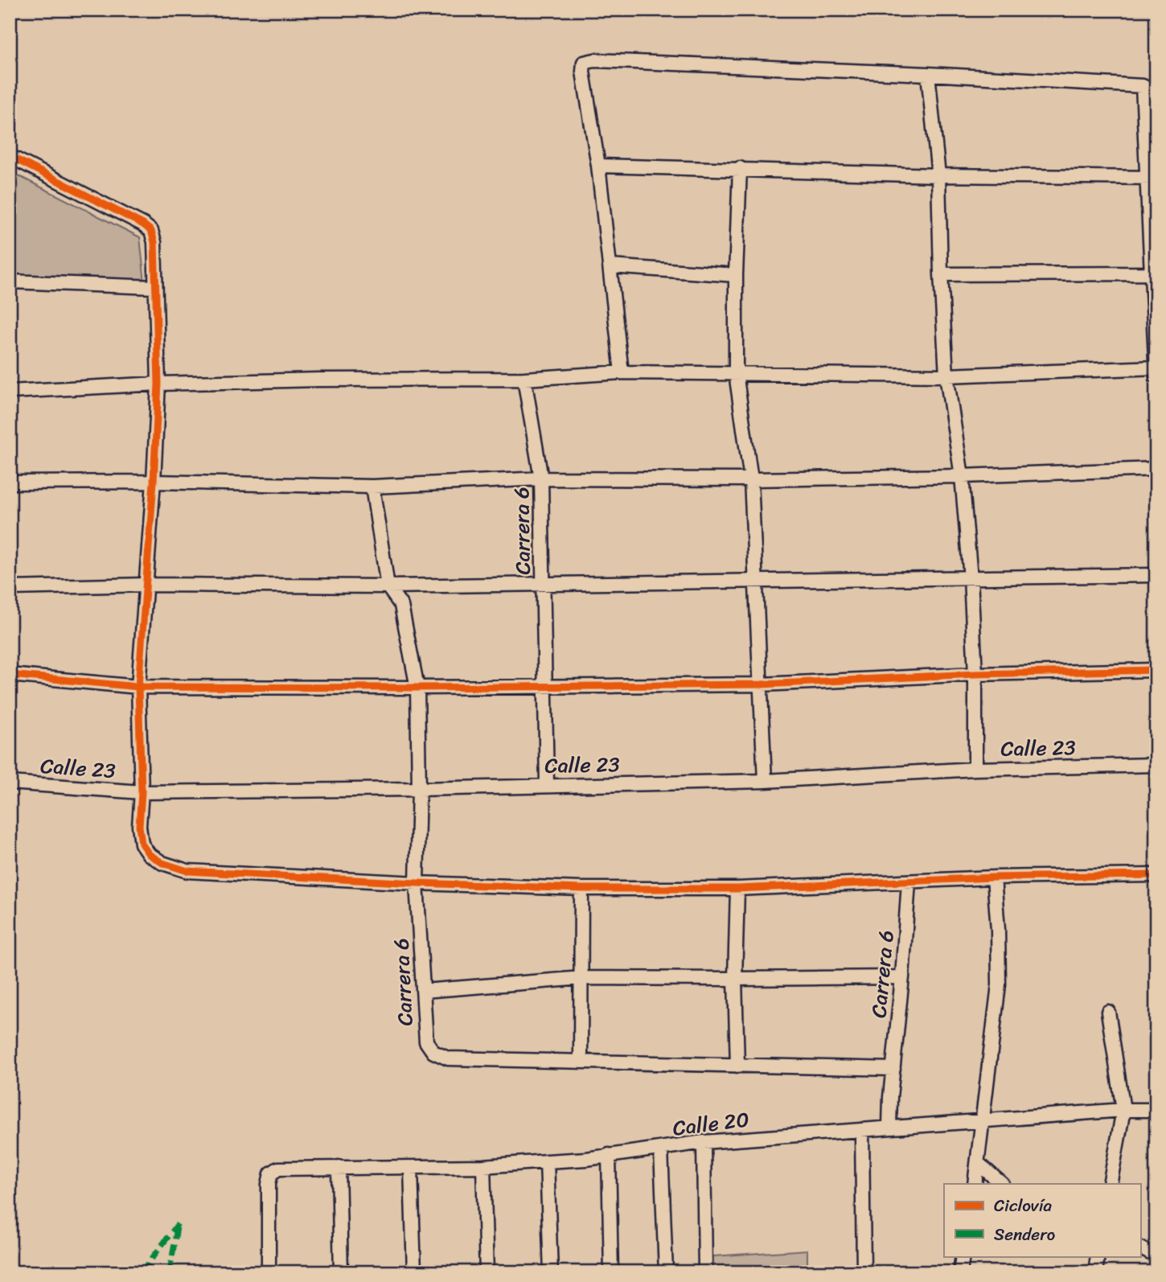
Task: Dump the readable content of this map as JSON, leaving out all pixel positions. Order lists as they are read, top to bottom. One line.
{"streets":{"street":["Carrera 6","Calle 23","Calle 20"]},"crossings":[["Carrera 6","Calle 23"],["Carrera 6","Calle 20"]],"legend":["Ciclovía","Sendero"]}
